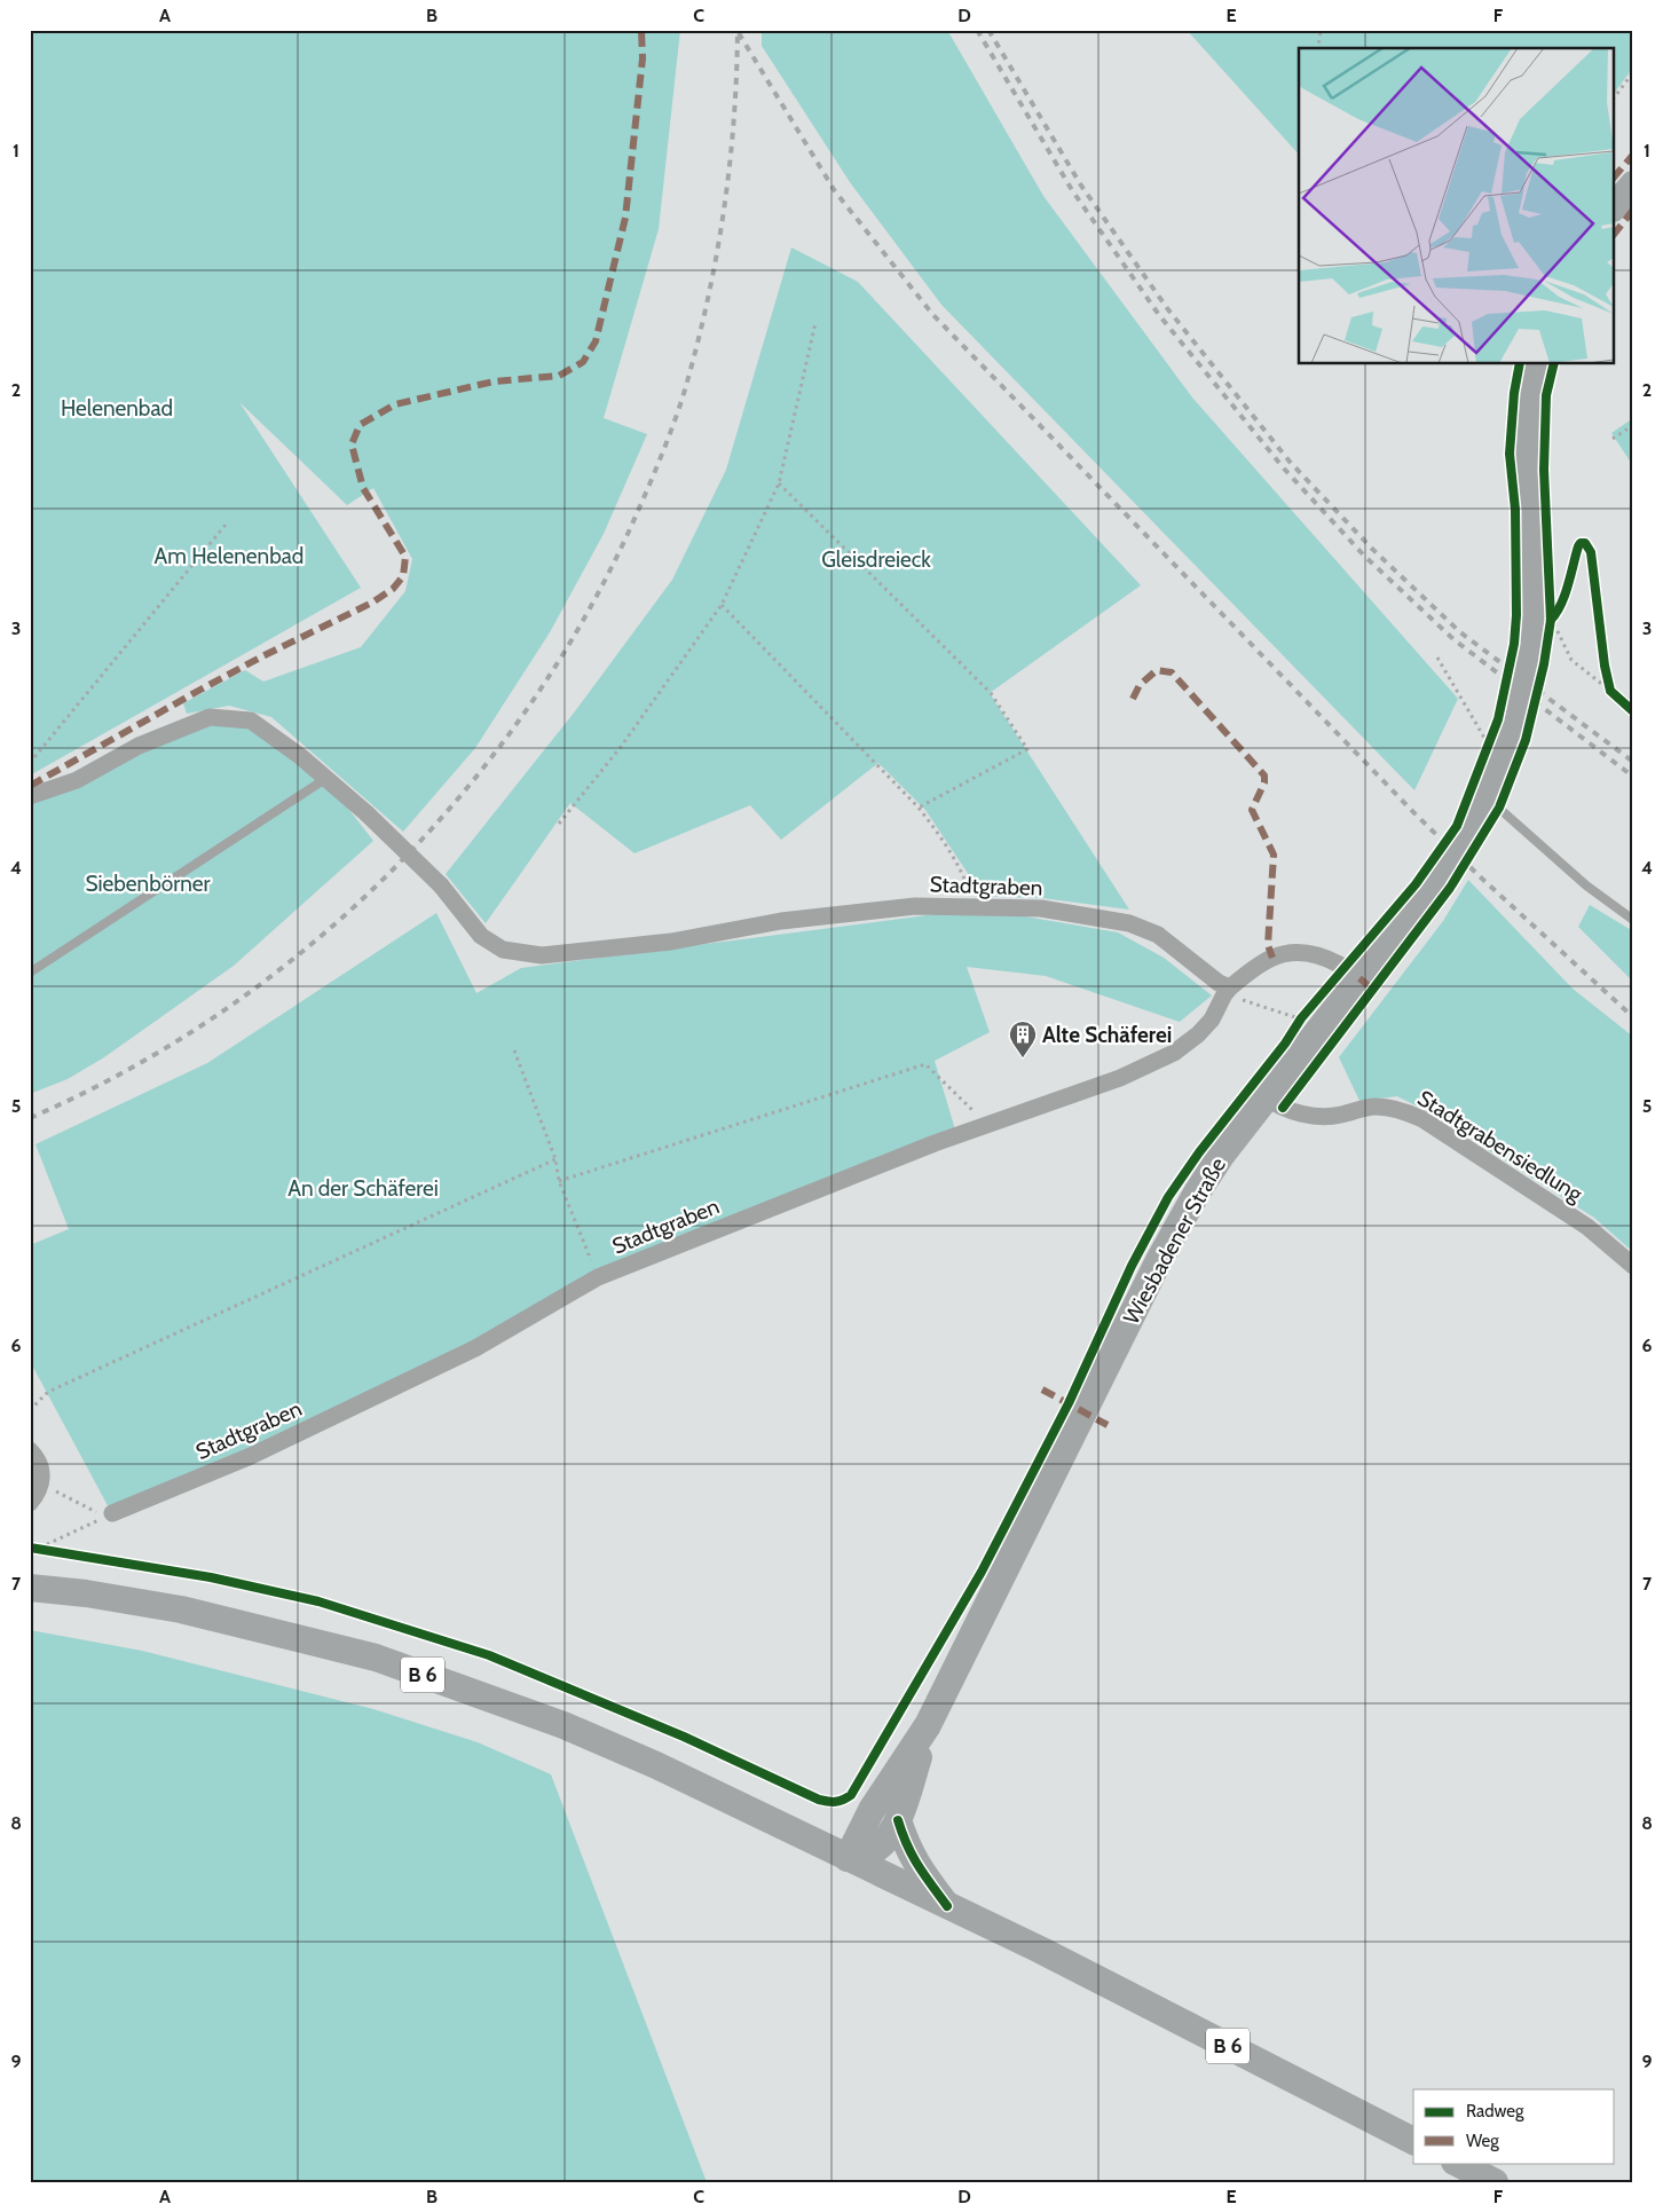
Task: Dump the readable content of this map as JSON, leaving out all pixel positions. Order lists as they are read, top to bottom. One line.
{"streets":{"main road":["Wiesbadener Straße","B 6"],"street":["Stadtgraben","Stadtgrabensiedlung"]},"crossings":[["Stadtgraben","Wiesbadener Straße"],["Stadtgrabensiedlung","Wiesbadener Straße"],["Wiesbadener Straße","B 6"]],"parks":["Helenenbad","Am Helenenbad","Gleisdreieck","Siebenbörner","An der Schäferei"],"places":{"building":["Alte Schäferei"]},"legend":["Radweg","Weg"],"grid":{"columns":["A","B","C","D","E","F"],"rows":["1","2","3","4","5","6","7","8","9"]}}
